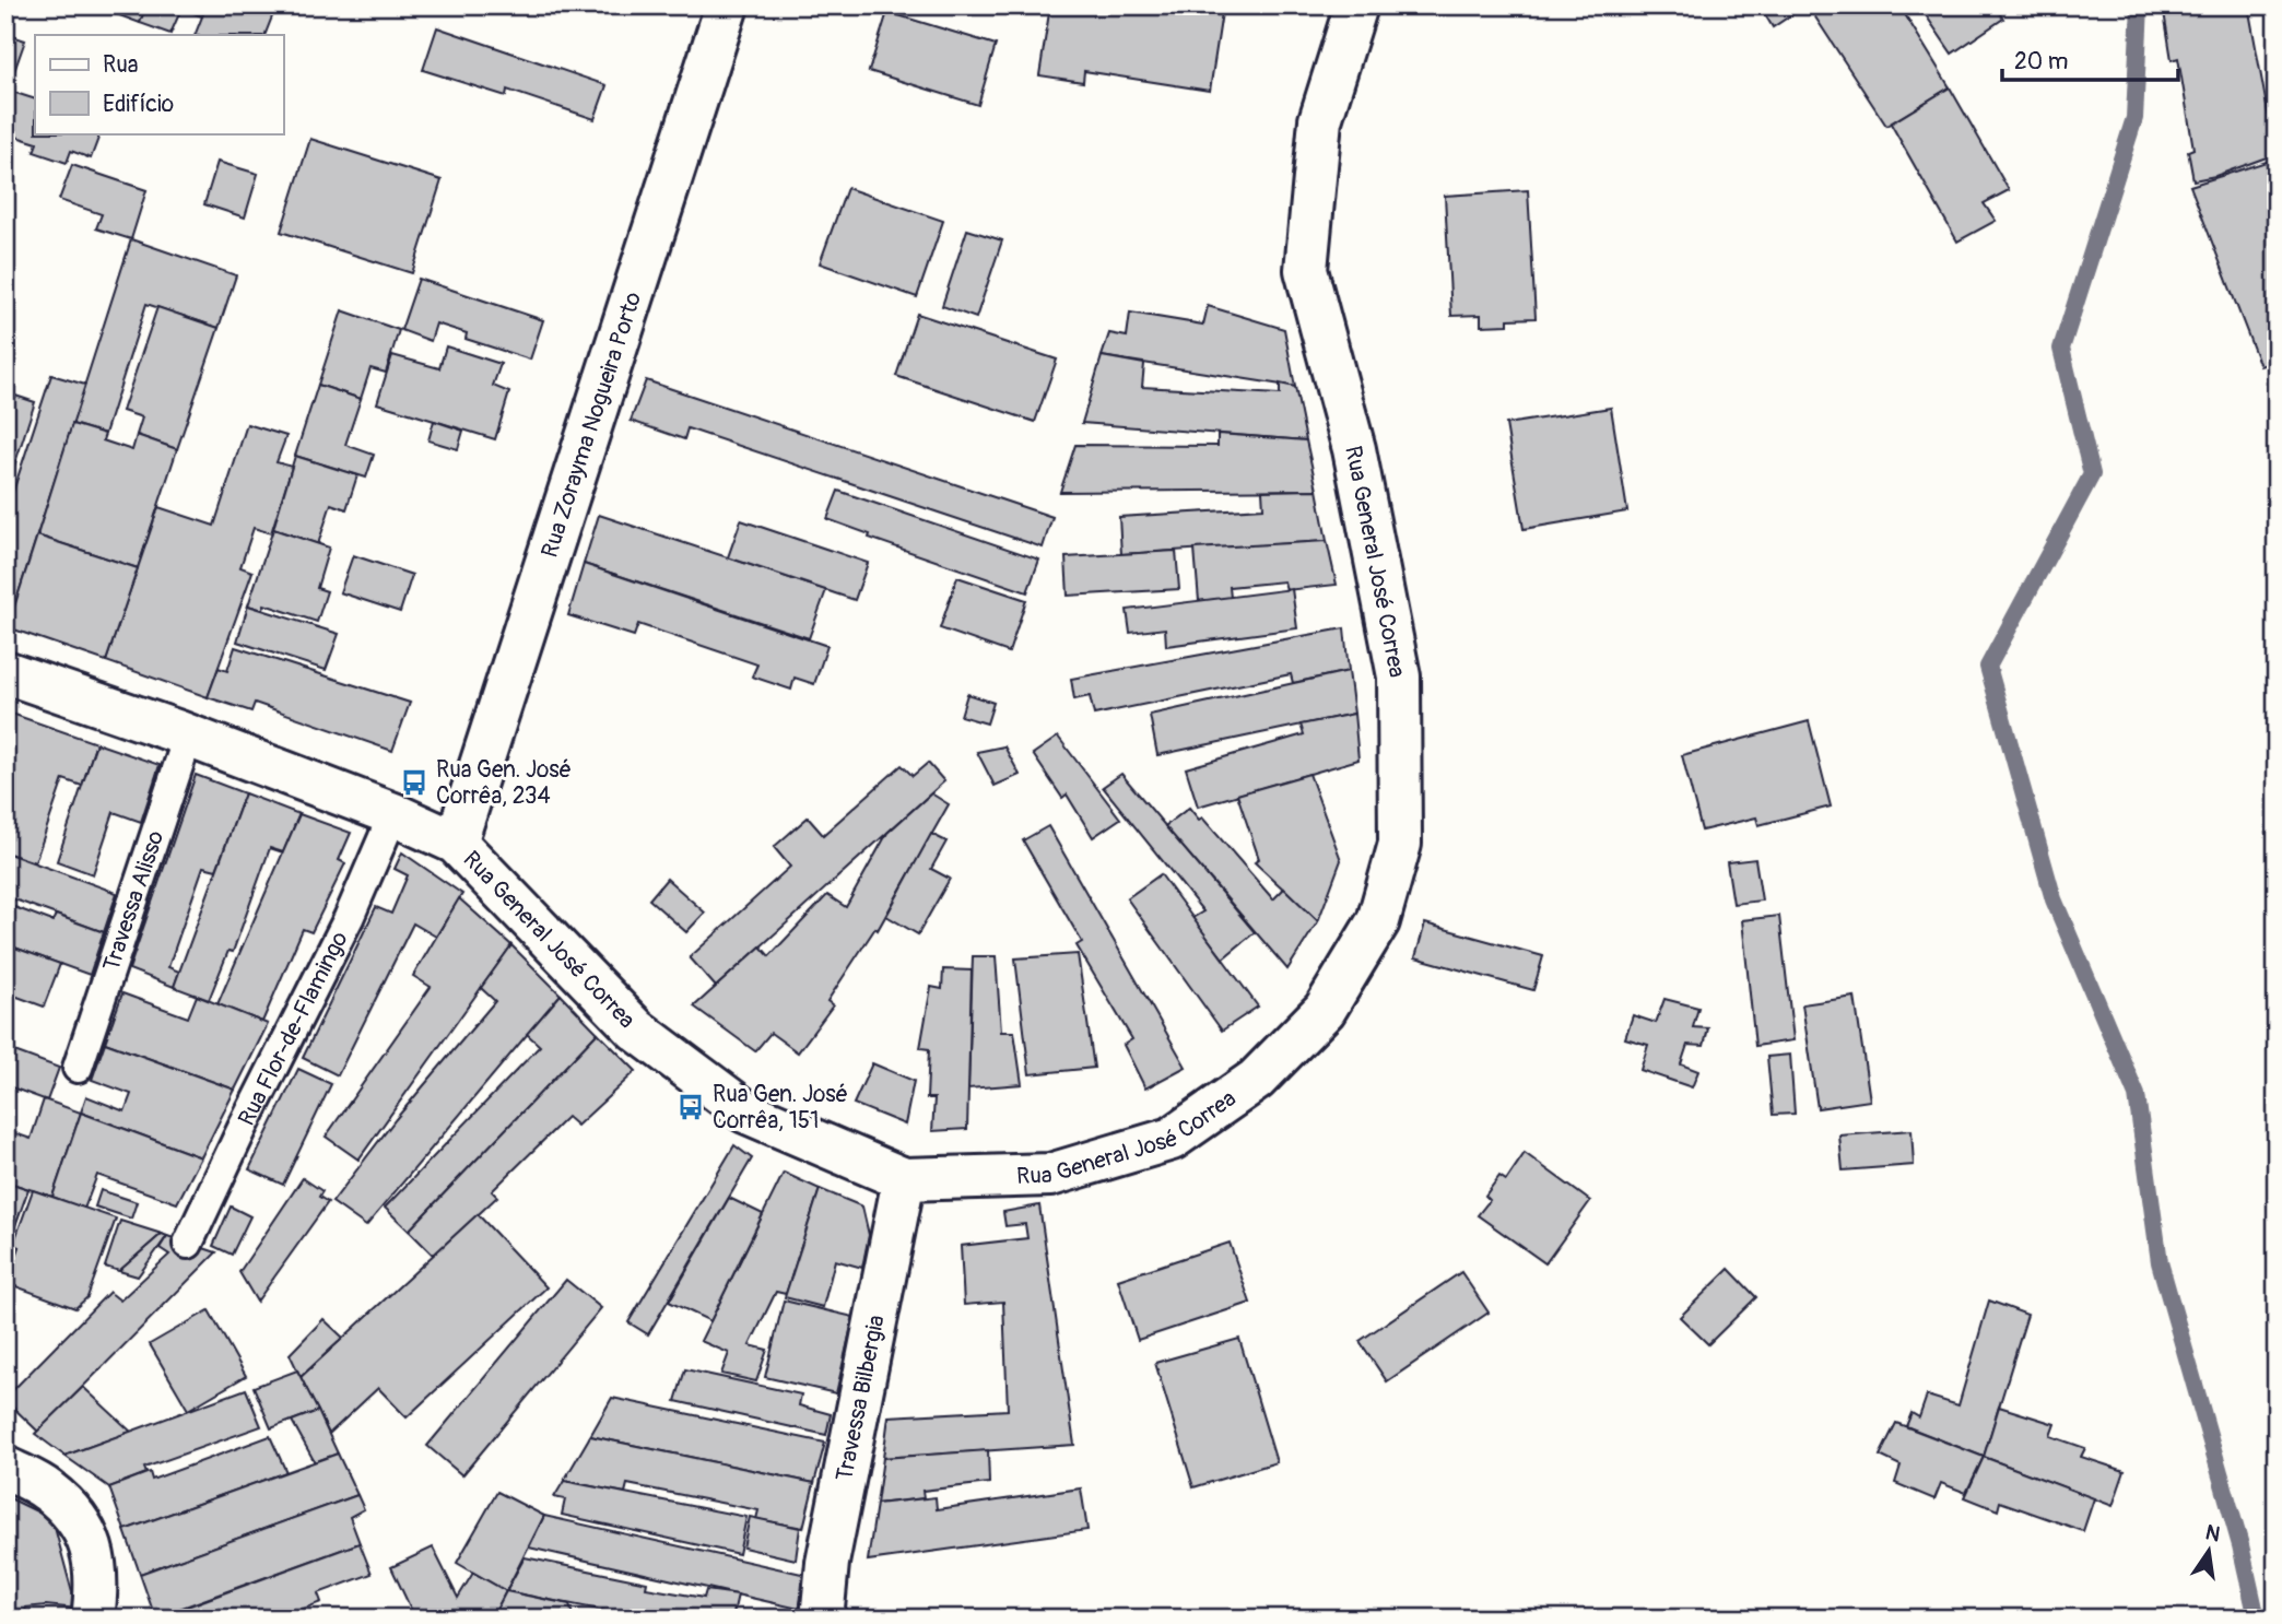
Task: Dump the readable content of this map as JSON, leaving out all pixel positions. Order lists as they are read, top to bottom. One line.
{"streets":{"street":["Rua Zorayma Nogueira Porto","Rua General José Correa","Travessa Bilbergia"],"lane":["Travessa Alisso","Rua Flor-de-Flamingo"]},"crossings":[["Rua Zorayma Nogueira Porto","Rua General José Correa"],["Rua General José Correa","Travessa Alisso"],["Rua General José Correa","Rua Flor-de-Flamingo"],["Rua General José Correa","Travessa Bilbergia"]],"places":{"bus stop":["Rua Gen. José Corrêa, 234","Rua Gen. José Corrêa, 151"]},"legend":["Rua","Edifício"],"scale_bar":"20 m","north":"top"}
